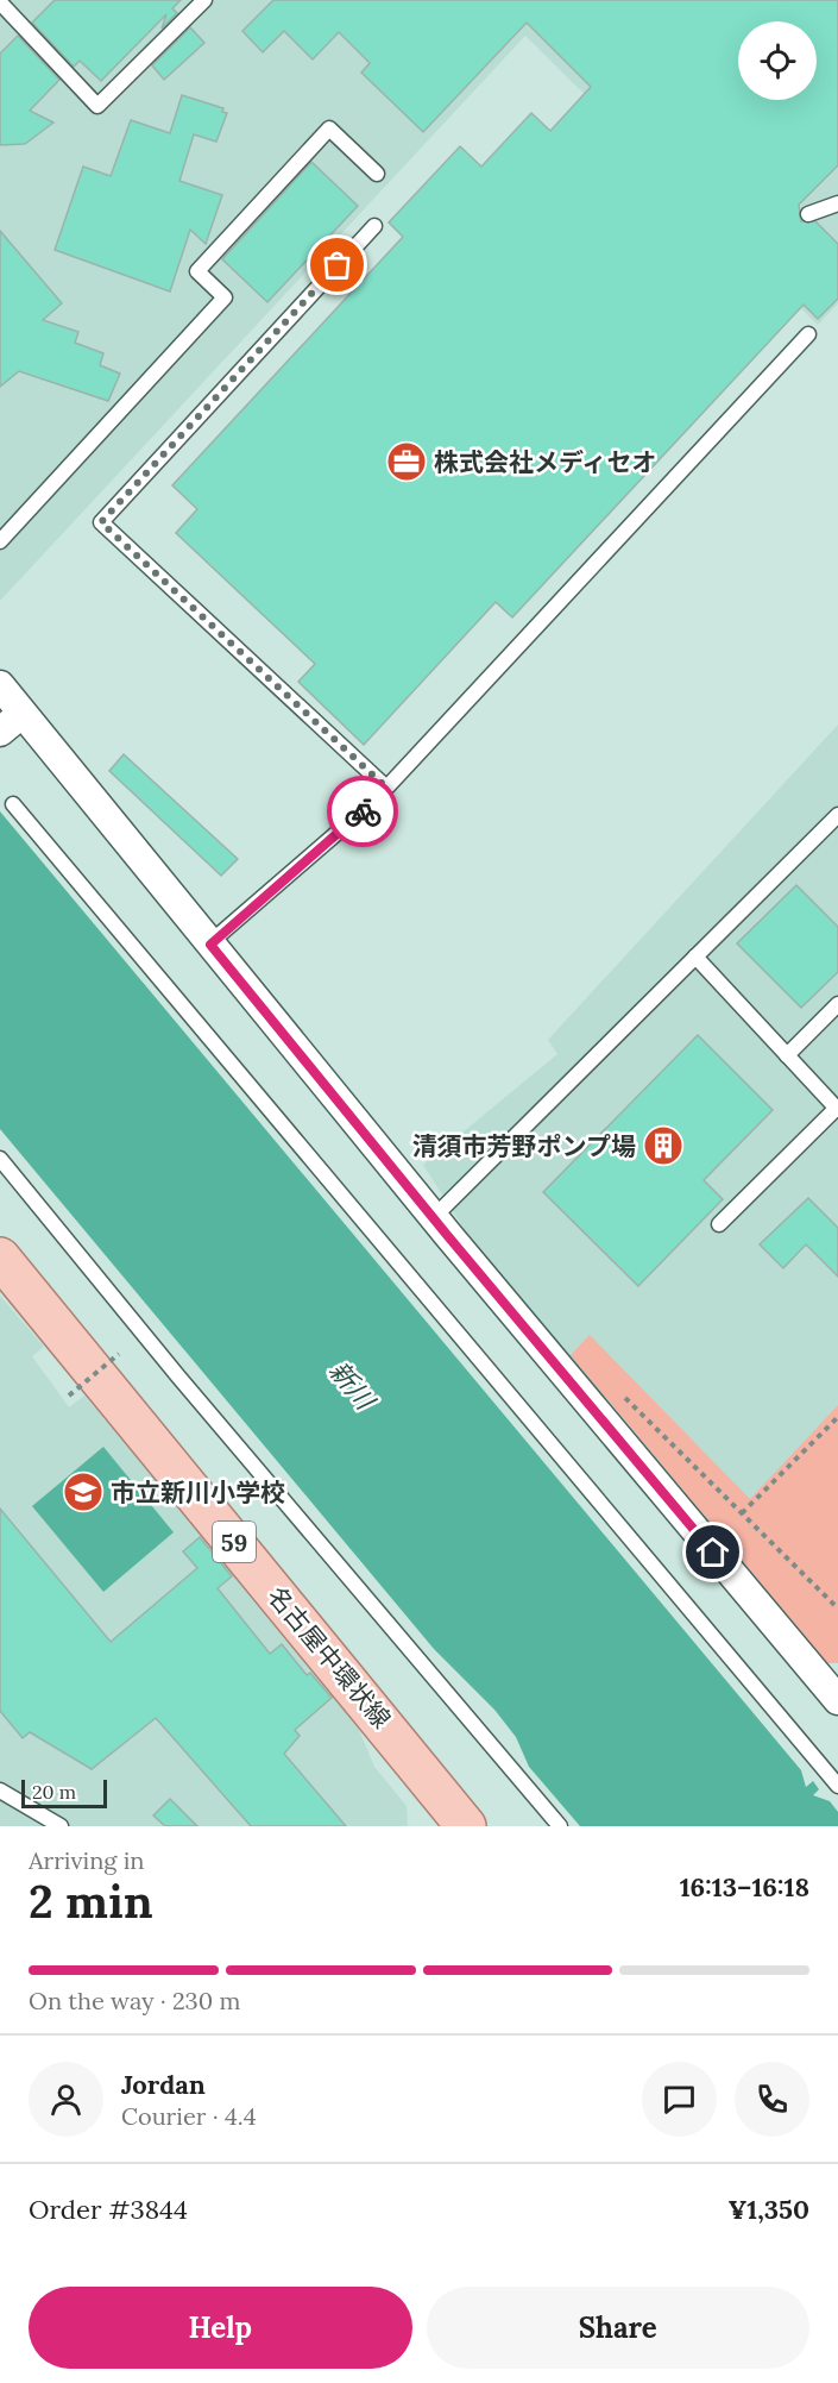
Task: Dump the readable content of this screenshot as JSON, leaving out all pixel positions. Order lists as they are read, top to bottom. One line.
{"streets":{"main road":["59","名古屋中環状線"]},"water":["新川"],"places":{"office":["株式会社メディセオ"],"building":["清須市芳野ポンプ場"],"school or university":["市立新川小学校"]},"scale_bar":"20 m","page":{"scale":"20 m","heading":["2 min","Arriving in","16:13–16:18"],"panel":["Jordan","Courier · 4.4","Order #3844","¥1,350"],"bar":"On the way · 230 m","buttons":["Help","Share"]}}
